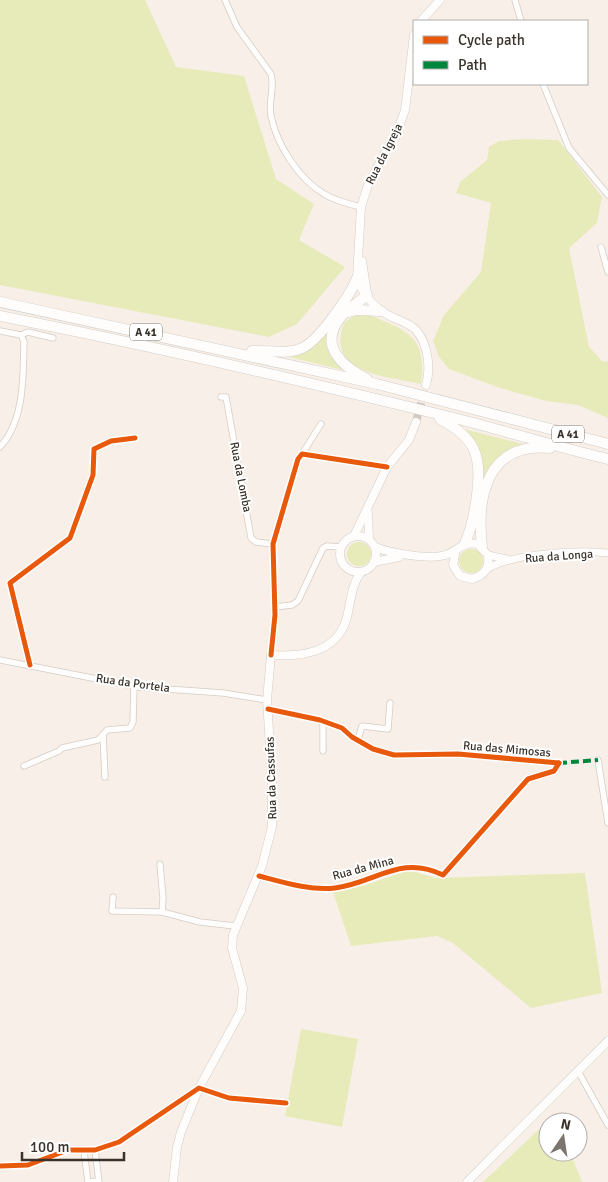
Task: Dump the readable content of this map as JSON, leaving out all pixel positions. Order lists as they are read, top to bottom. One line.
{"streets":{"highway":["A 41"],"main road":["Rua da Igreja","Rua da Longa","Rua da Cassufas"],"street":["Rua da Lomba","Rua da Portela","Rua das Mimosas","Rua da Mina"]},"crossings":[["Rua da Lomba","Rua da Cassufas"],["Rua da Portela","Rua da Cassufas"],["Rua das Mimosas","Rua da Cassufas"],["Rua das Mimosas","Rua da Mina"],["Rua da Cassufas","Rua da Mina"]],"legend":["Cycle path","Path"],"scale_bar":"100 m","north":"top"}
